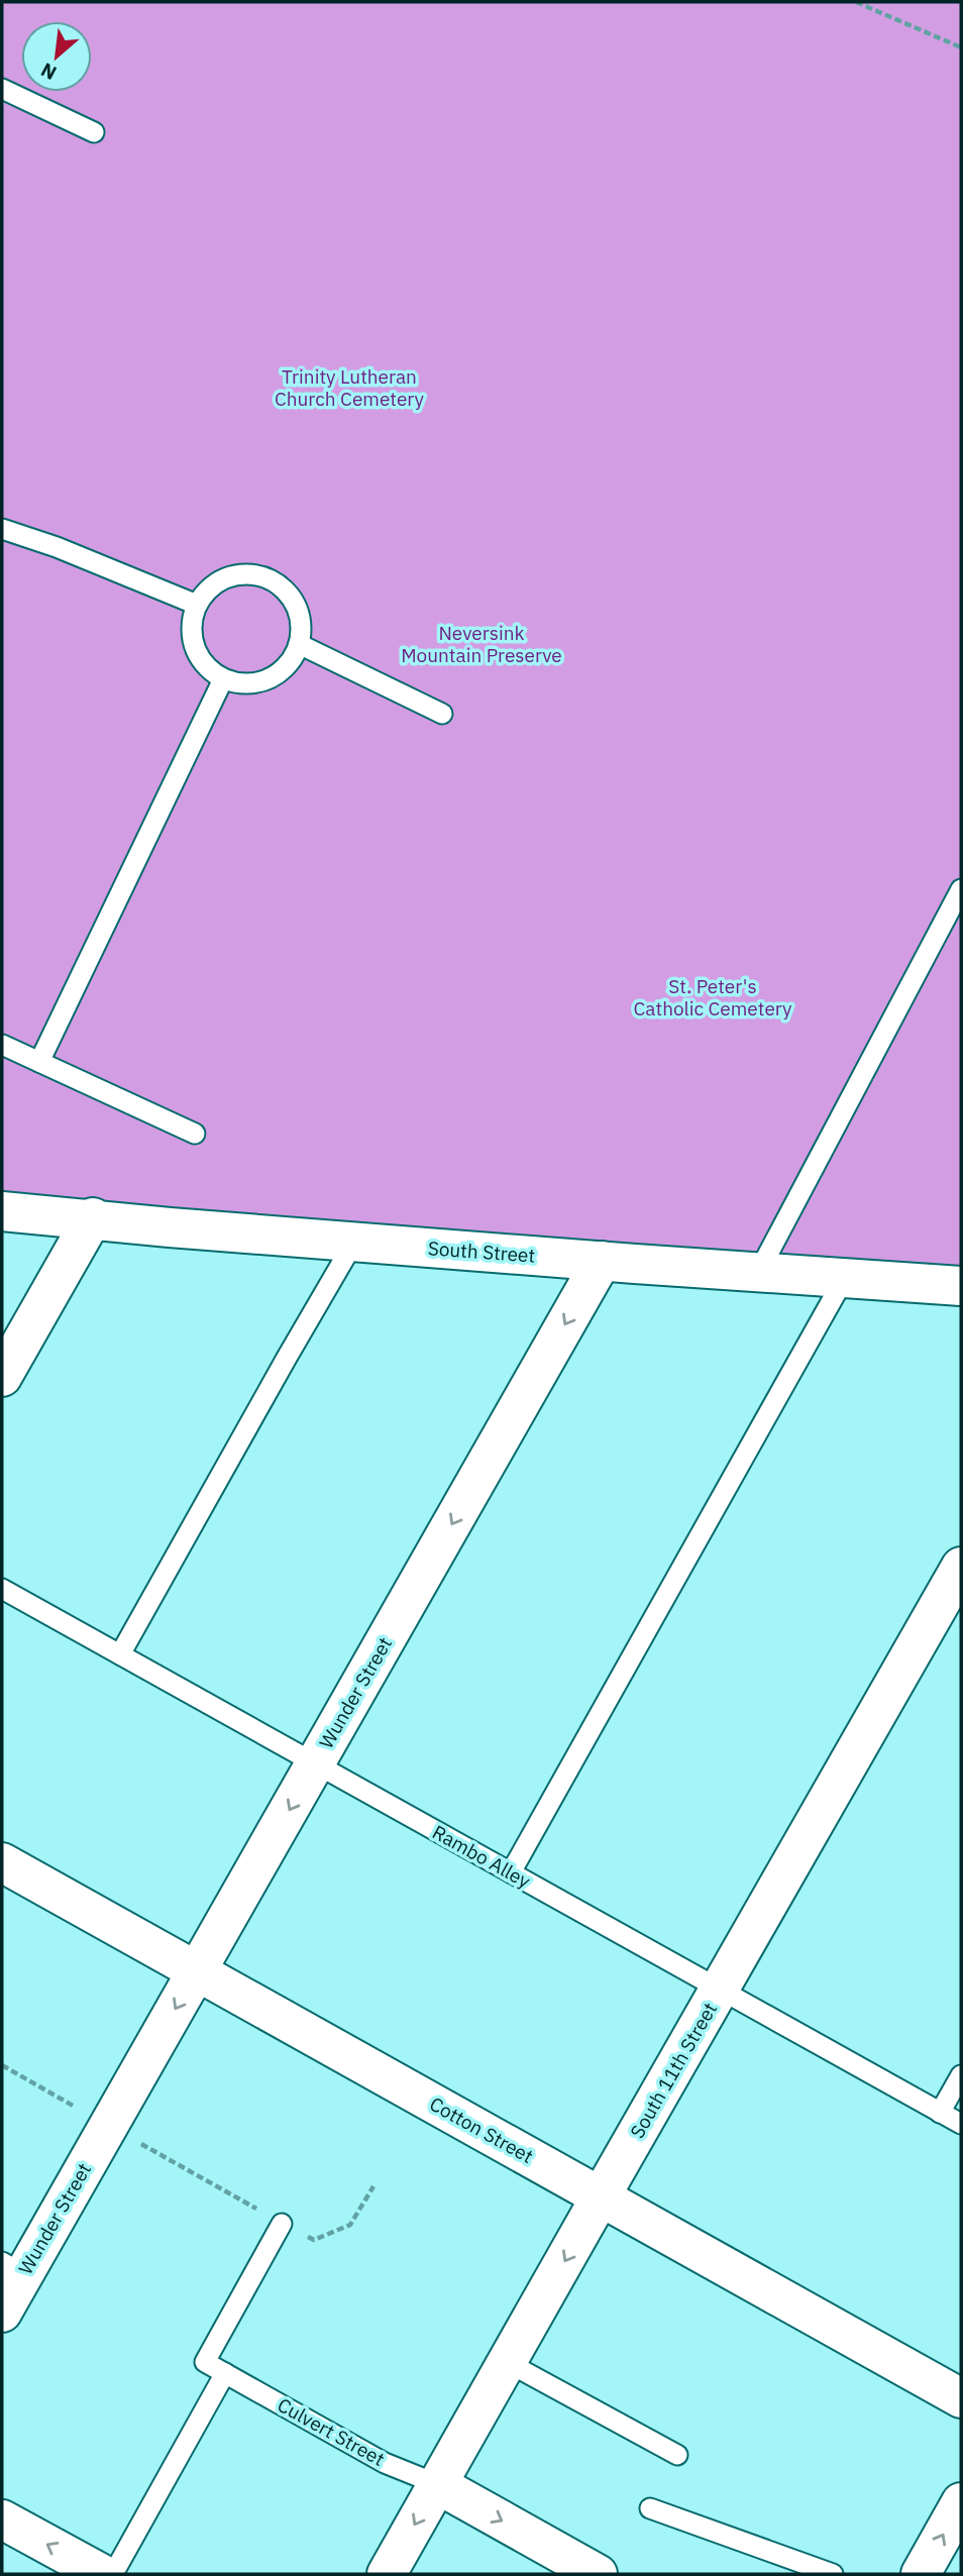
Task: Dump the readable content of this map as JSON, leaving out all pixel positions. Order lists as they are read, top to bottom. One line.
{"streets":{"street":["South Street","Wunder Street","South 11th Street","Cotton Street","Culvert Street"],"lane":["Rambo Alley"]},"crossings":[["South Street","Wunder Street"],["Wunder Street","Rambo Alley"],["Wunder Street","Cotton Street"],["Rambo Alley","South 11th Street"],["South 11th Street","Cotton Street"],["South 11th Street","Culvert Street"]],"one_way":["Wunder Street"],"parks":["Trinity Lutheran Church Cemetery","Neversink Mountain Preserve","St. Peter's Catholic Cemetery"],"north":"bottom left"}
